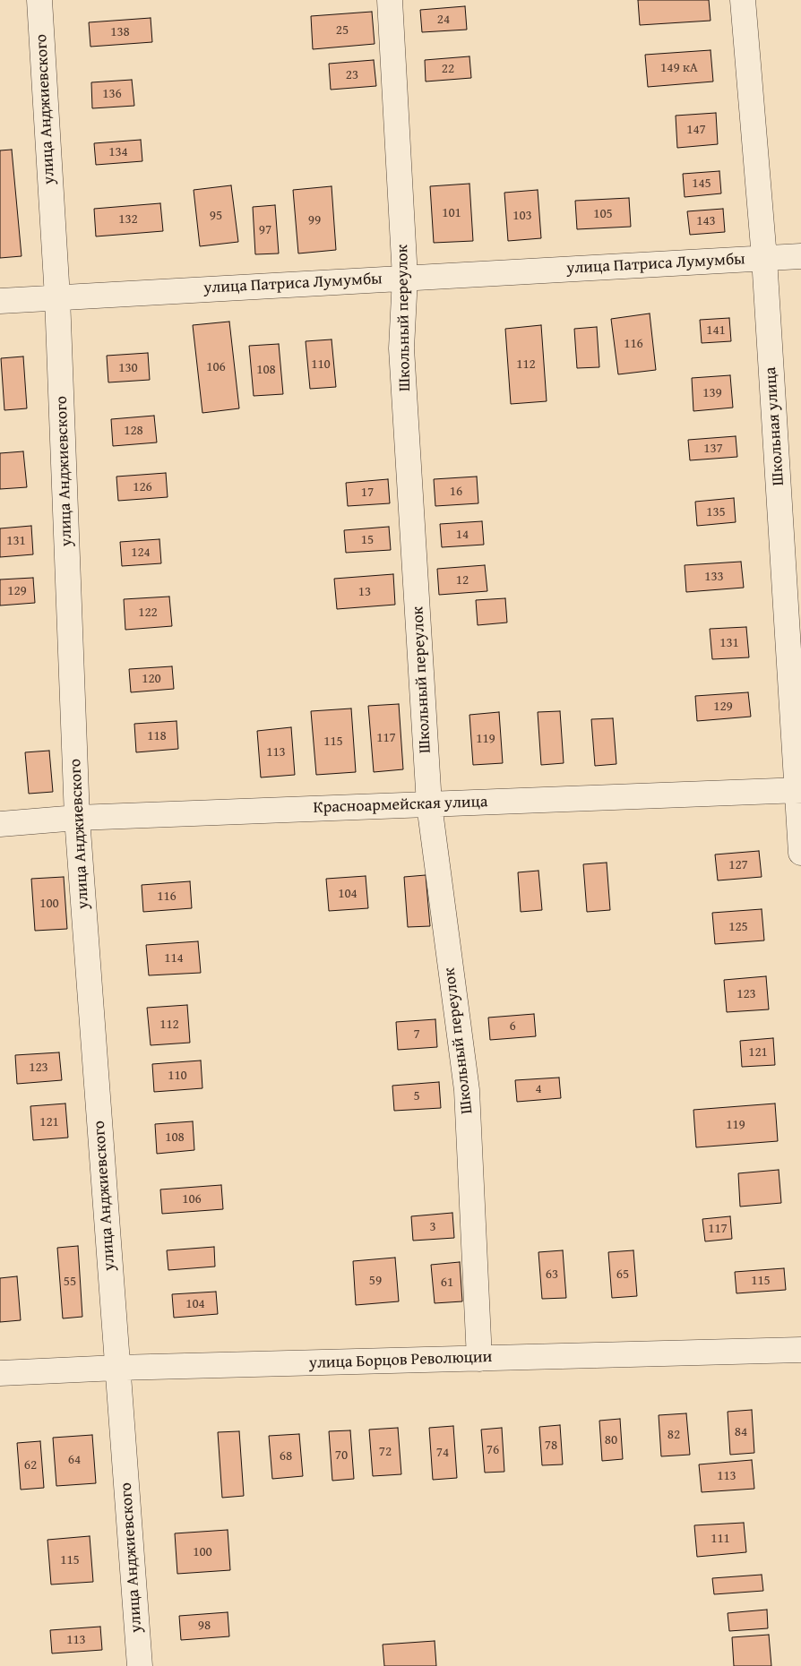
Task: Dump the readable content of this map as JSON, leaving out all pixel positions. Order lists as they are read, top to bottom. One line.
{"streets":{"street":["улица Анджиевского","улица Патриса Лумумбы","Школьный переулок","Школьная улица","Красноармейская улица","улица Борцов Революции"]},"crossings":[["улица Анджиевского","улица Патриса Лумумбы"],["улица Анджиевского","Красноармейская улица"],["улица Анджиевского","улица Борцов Революции"],["улица Патриса Лумумбы","Школьный переулок"],["улица Патриса Лумумбы","Школьная улица"],["Школьный переулок","Красноармейская улица"],["Школьный переулок","улица Борцов Революции"],["Школьная улица","Красноармейская улица"]],"house_numbers":["24","25","138","149 кА","22","23","136","147","134","145","101","105","95","103","132","99","143","97","141","116","110","112","106","130","108","139","128","137","126","16","17","135","14","15","131","124","133","12","129","13","122","131","120","129","118","117","119","115","113","127","104","116","100","125","114","123","112","6","7","121","123","110","4","5","121","119","108","106","3","117","63","65","59","115","55","61","104","84","82","80","78","76","72","74","70","68","64","62","113","111","100","115","98","113"]}
